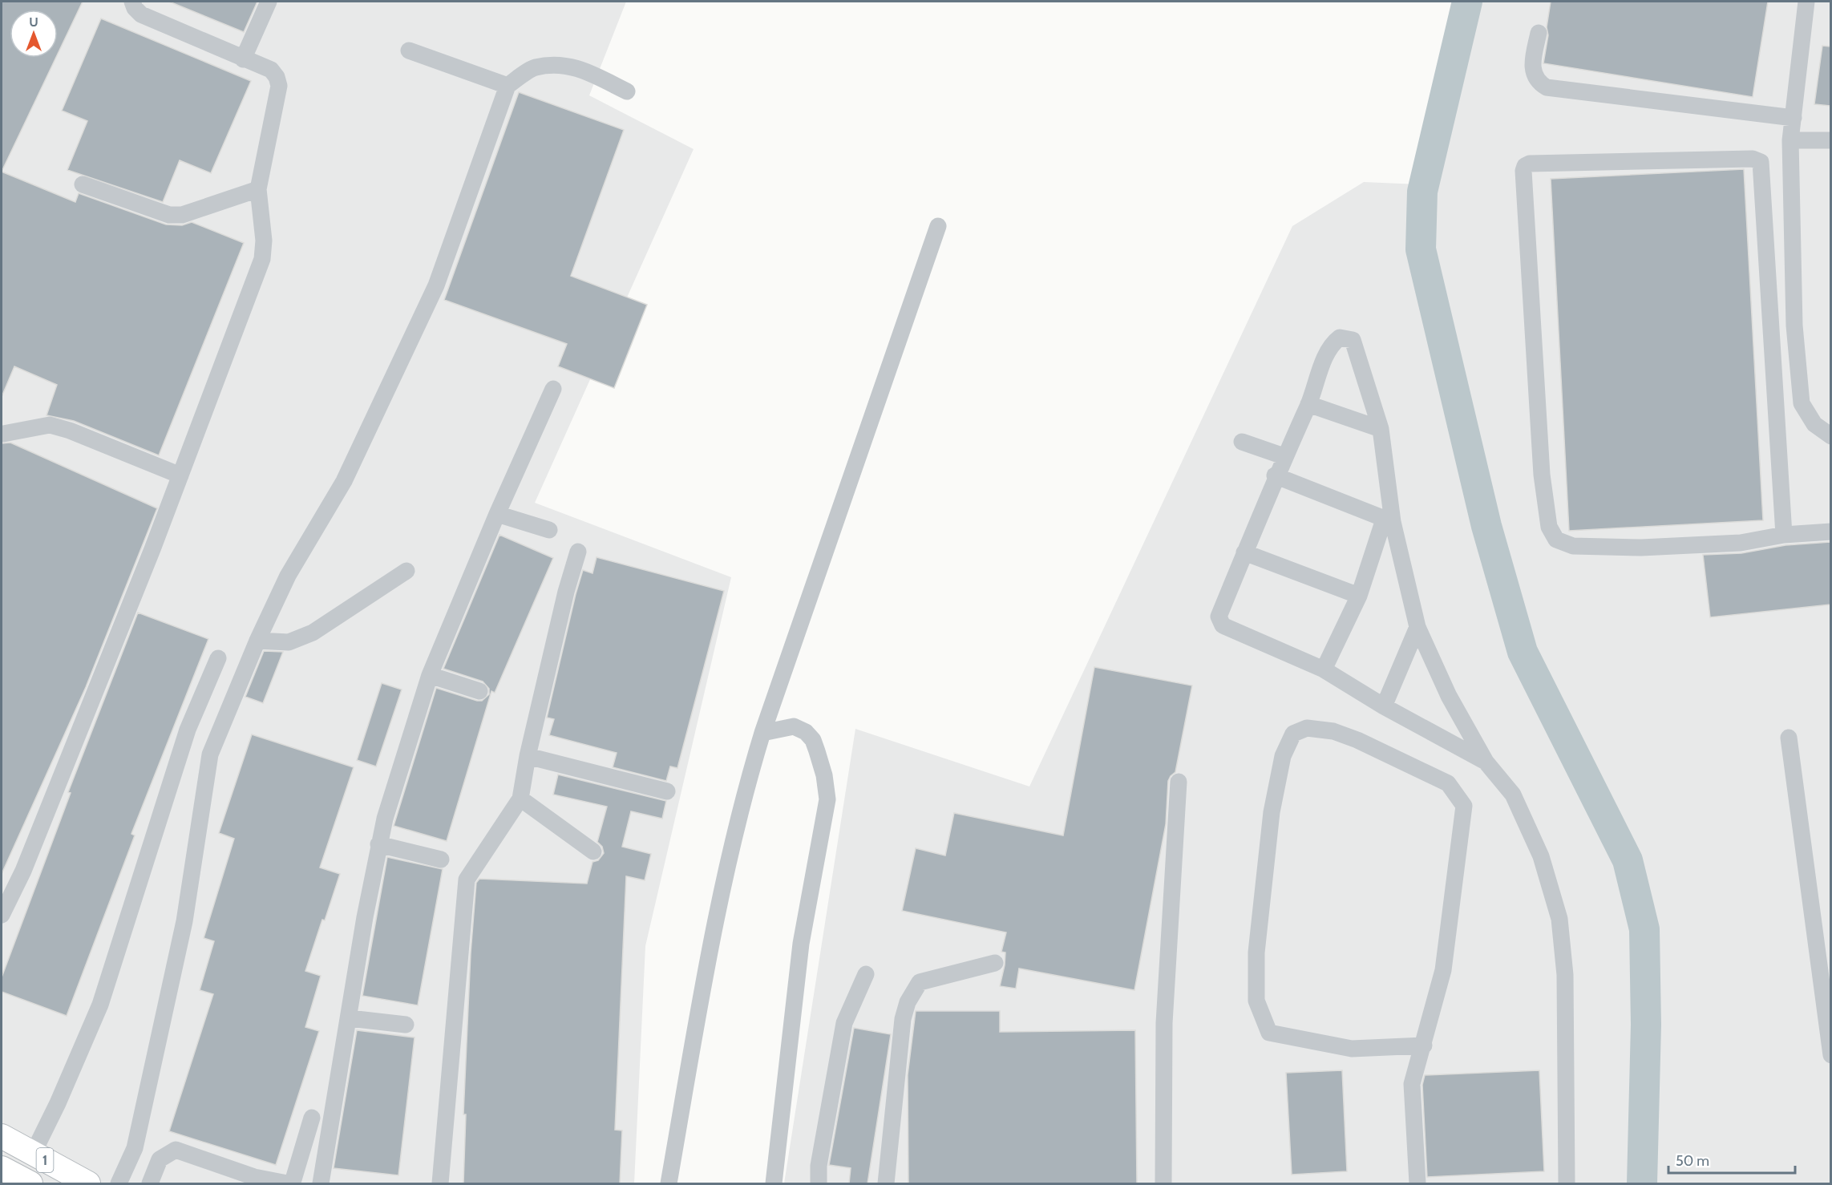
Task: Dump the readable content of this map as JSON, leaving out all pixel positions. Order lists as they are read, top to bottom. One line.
{"streets":{"highway":["1"]},"scale_bar":"50 m","north":"top"}
